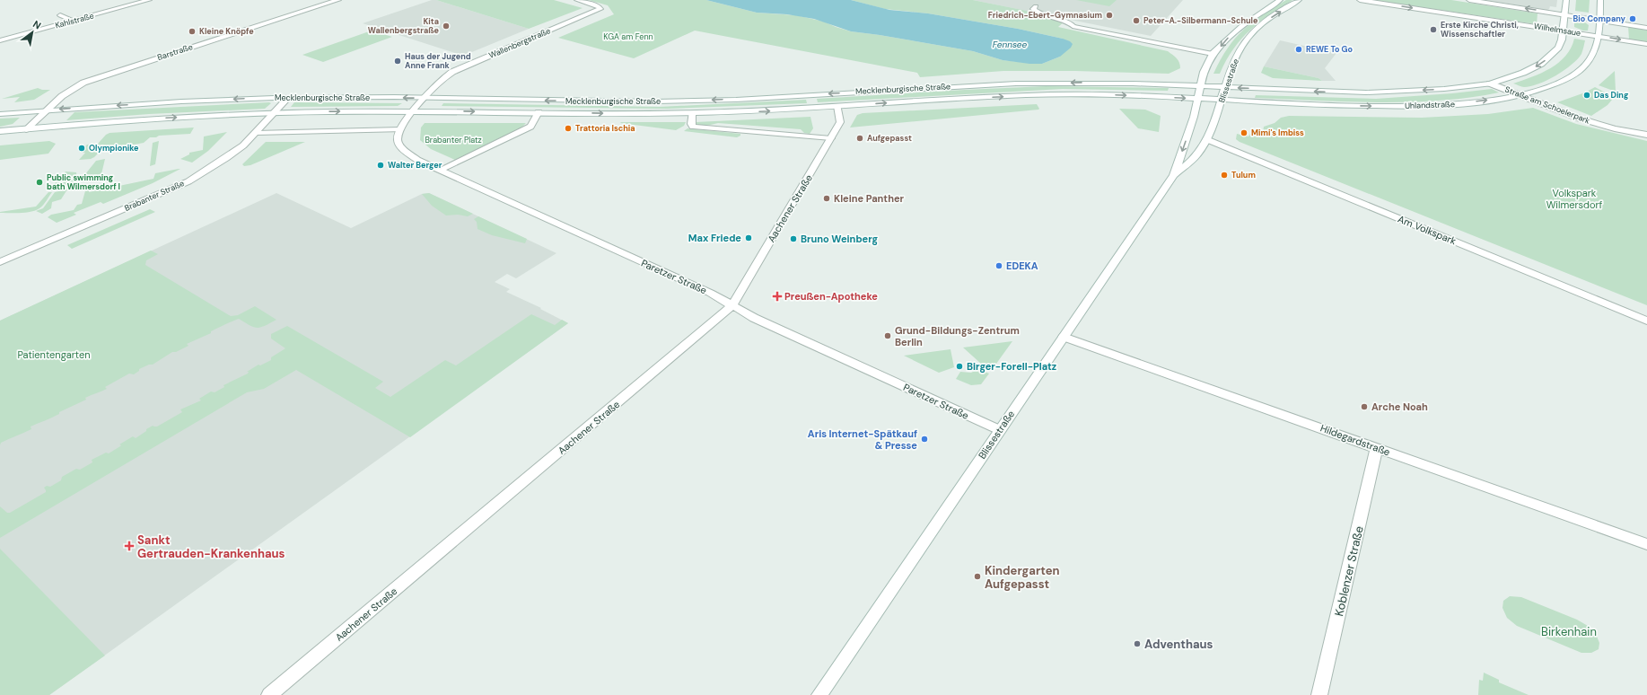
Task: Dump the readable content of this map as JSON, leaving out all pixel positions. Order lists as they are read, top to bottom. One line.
{"streets":{"main road":["Kahlstraße","Wilhelmsaue","Wallenbergstraße","Barstraße","Blissestraße","Mecklenburgische Straße","Uhlandstraße","Straße am Schoelerpark","Brabanter Straße","Aachener Straße","Am Volkspark","Paretzer Straße","Hildegardstraße","Koblenzer Straße"]},"crossings":[["Wilhelmsaue","Uhlandstraße"],["Wallenbergstraße","Mecklenburgische Straße"],["Barstraße","Mecklenburgische Straße"],["Blissestraße","Mecklenburgische Straße"],["Blissestraße","Uhlandstraße"],["Blissestraße","Am Volkspark"],["Blissestraße","Paretzer Straße"],["Blissestraße","Hildegardstraße"],["Mecklenburgische Straße","Uhlandstraße"],["Mecklenburgische Straße","Brabanter Straße"],["Mecklenburgische Straße","Aachener Straße"],["Uhlandstraße","Straße am Schoelerpark"],["Aachener Straße","Paretzer Straße"],["Hildegardstraße","Koblenzer Straße"]],"water":["Fennsee"],"parks":["KGA am Fenn","Brabanter Platz","Volkspark Wilmersdorf","Patientengarten","Birkenhain"],"places":{"other":["Friedrich-Ebert-Gymnasium","Bio Company","Peter-A.-Silbermann-Schule","Kita Wallenbergstraße","Erste Kirche Christi, Wissenschaftler","Kleine Knöpfe","REWE To Go","Haus der Jugend Anne Frank","Das Ding","Trattoria Ischia","Mimi's Imbiss","Aufgepasst","Olympionike","Walter Berger","Tulum","Public swimming bath Wilmersdorf I","Kleine Panther","Max Friede","Bruno Weinberg","EDEKA","Grund-Bildungs-Zentrum Berlin","Birger-Forell-Platz","Arche Noah","Aris Internet-Spätkauf & Presse","Kindergarten Aufgepasst","Adventhaus"],"health":["Preußen-Apotheke","Sankt Gertrauden-Krankenhaus"]},"north":"top right"}
